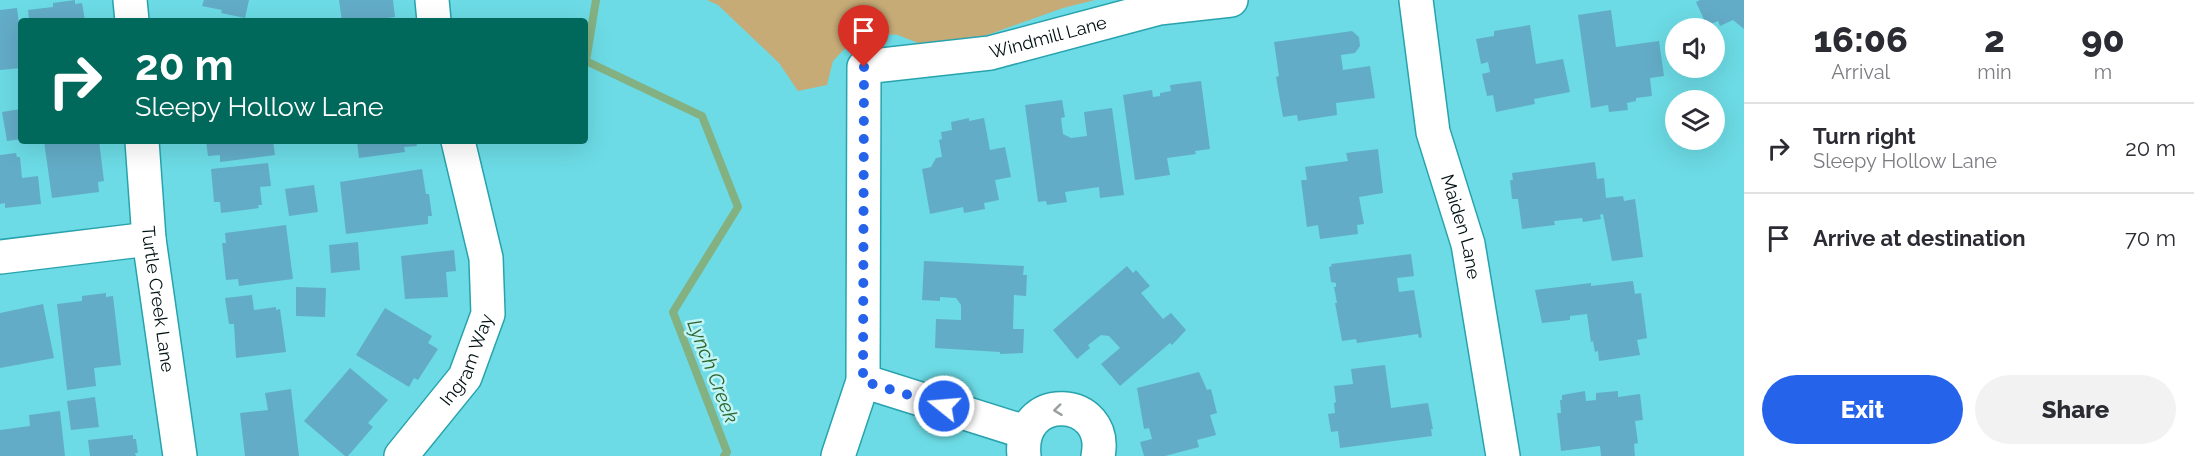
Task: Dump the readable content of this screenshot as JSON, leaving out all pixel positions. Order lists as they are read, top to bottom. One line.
{"streets":{"street":["Windmill Lane","Maiden Lane","Turtle Creek Lane","Ingram Way"]},"water":["Lynch Creek"],"page":{"eta":["16:06","Arrival","2","min","90","m"],"turn":["20 m","Sleepy Hollow Lane"],"list":[{"name":"Turn right","note":"Sleepy Hollow Lane","value":"20 m"},{"name":"Arrive at destination","value":"70 m"}],"buttons":["Exit","Share"]}}
